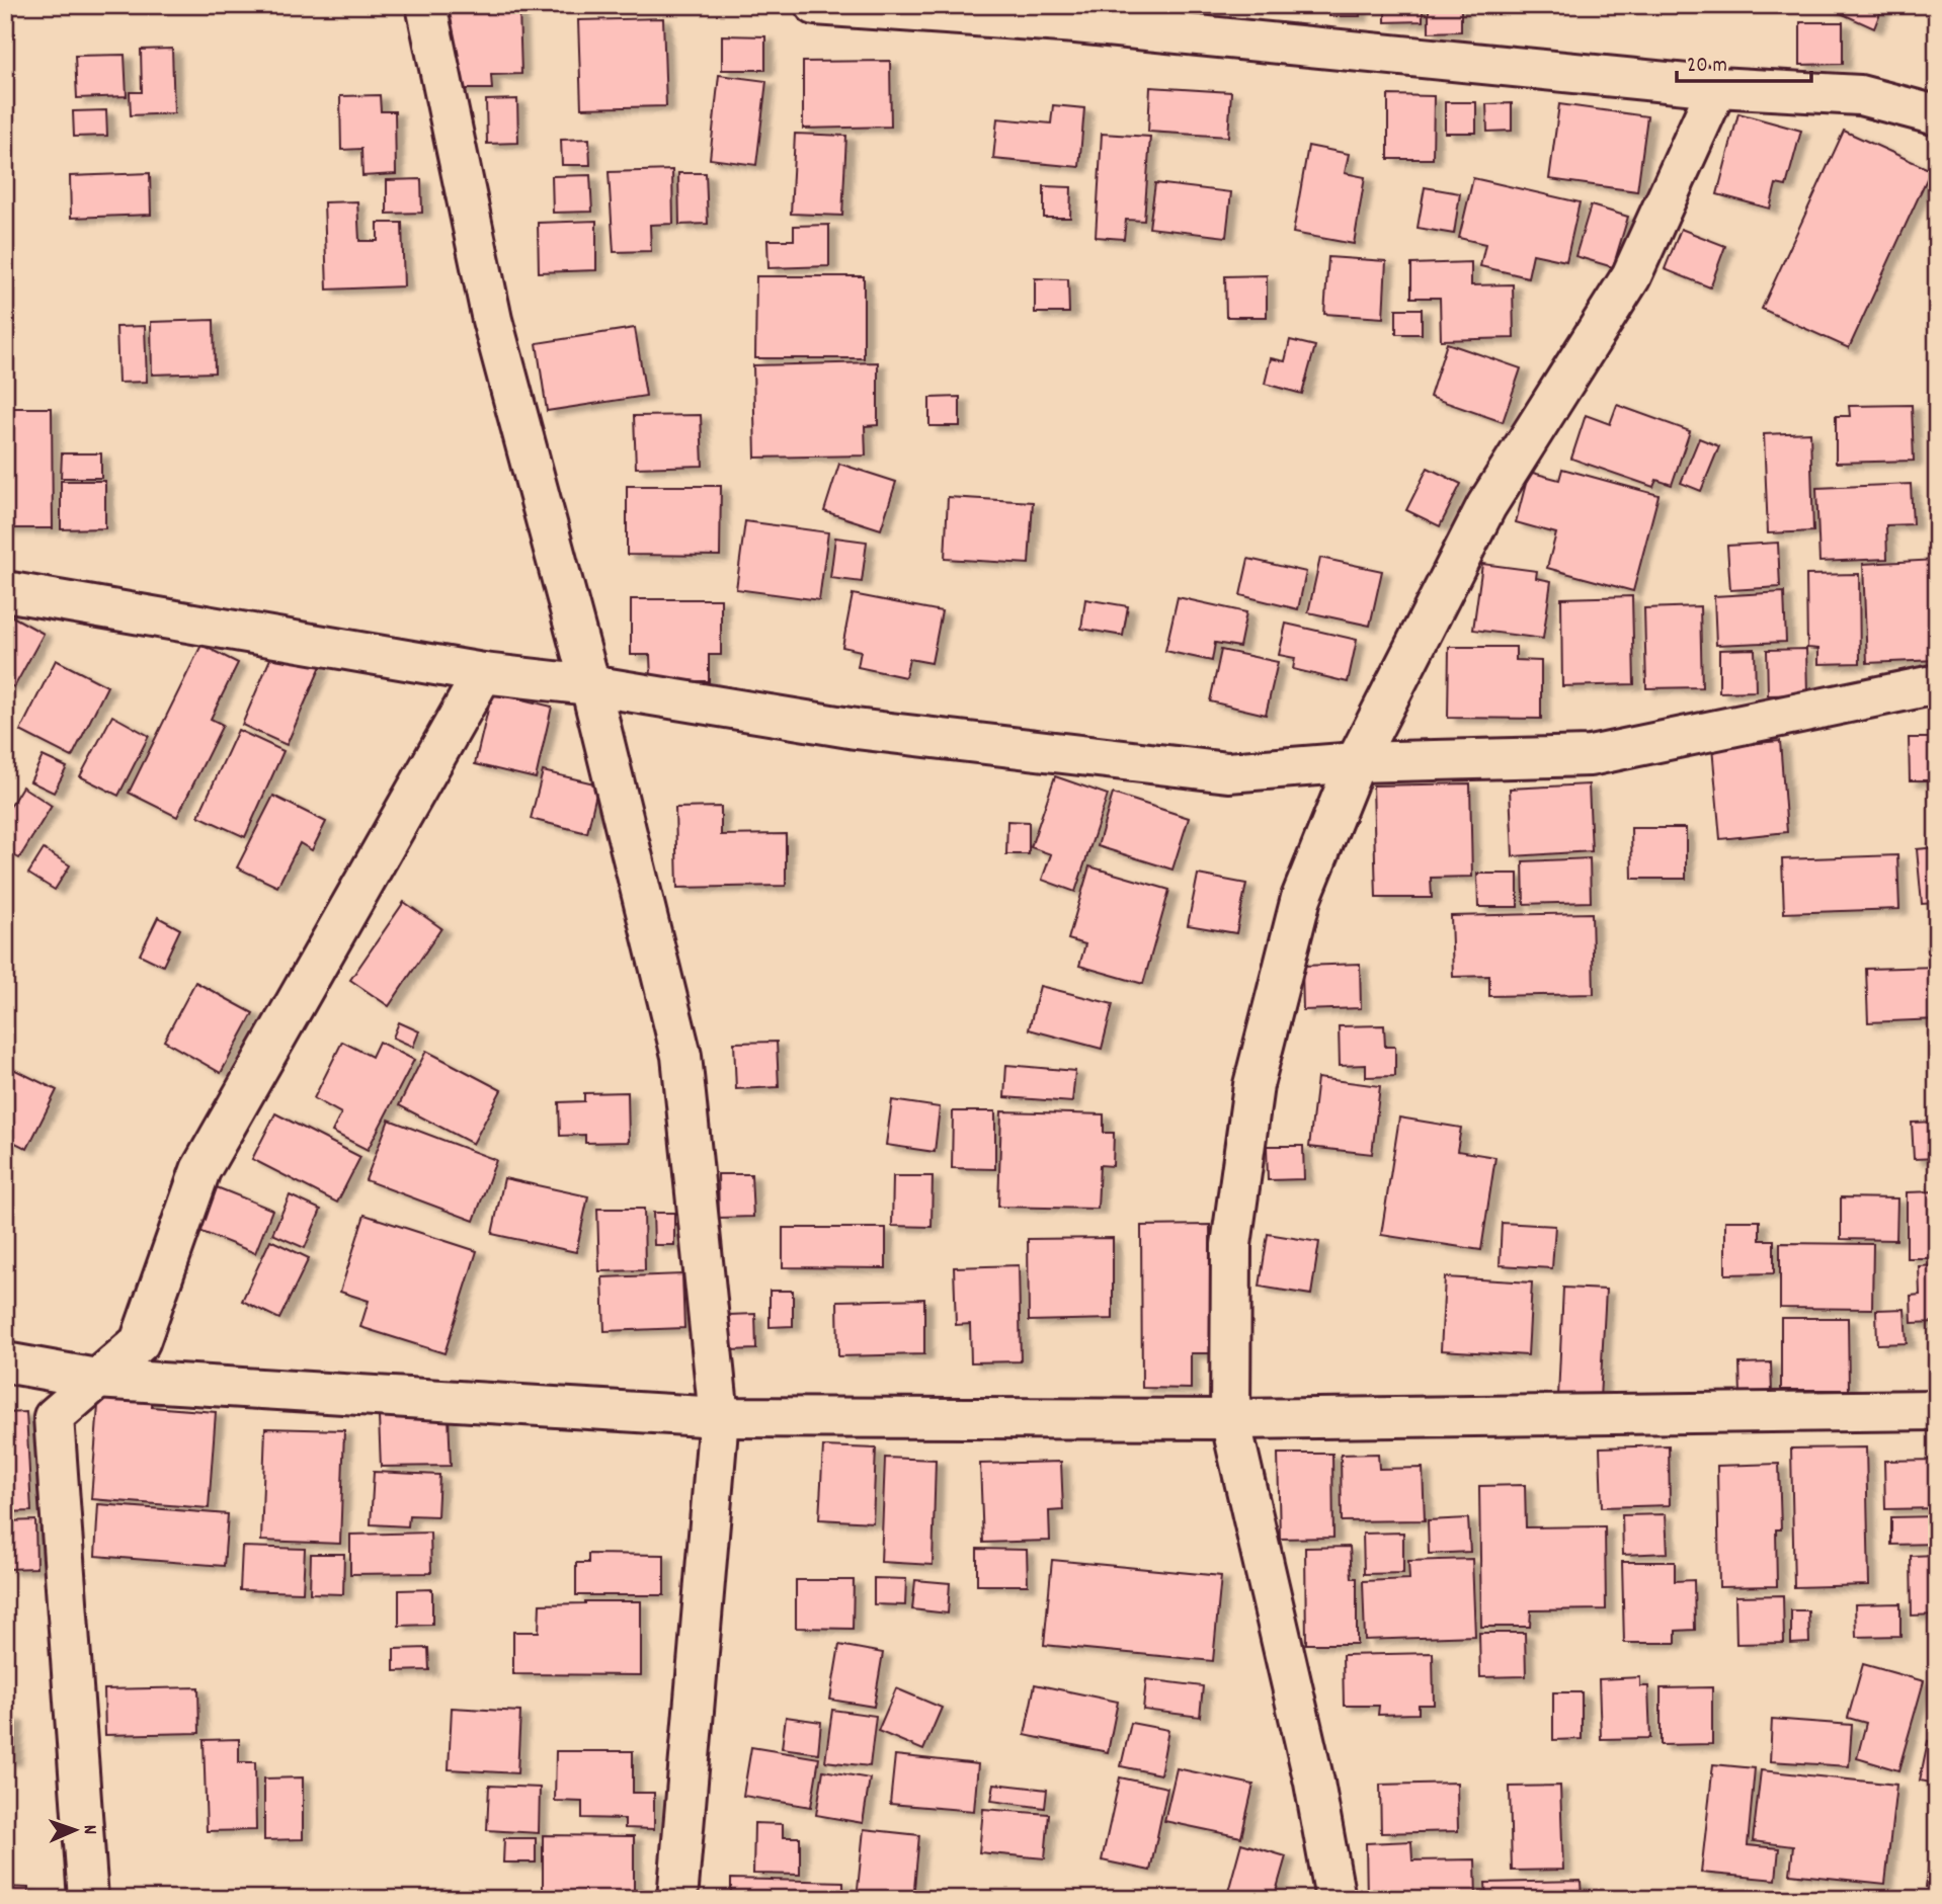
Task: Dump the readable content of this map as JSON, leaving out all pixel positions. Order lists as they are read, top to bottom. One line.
{"scale_bar":"20 m","north":"right"}
